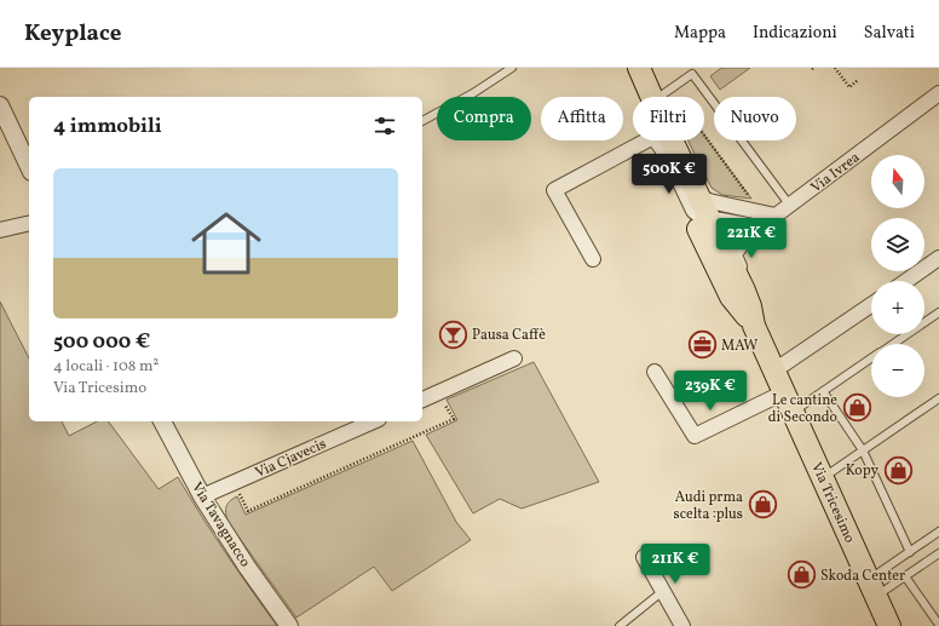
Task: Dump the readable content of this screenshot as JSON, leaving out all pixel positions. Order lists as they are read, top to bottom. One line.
{"streets":{"main road":["Via Tricesimo"],"street":["Via Ivrea","Via Cjavecis","Via Tavagnacco"]},"crossings":[["Via Ivrea","Via Tricesimo"],["Via Cjavecis","Via Tavagnacco"]],"places":{"bar":["Pausa Caffè"],"office":["MAW"],"shop":["Le cantine di Secondo","Kopy","Audi prma scelta :plus","Skoda Center"]},"north":"top","page":{"header":"Keyplace","nav":["Mappa","Indicazioni","Salvati"],"chip":["Compra","Affitta","Filtri","Nuovo"],"heading":"4 immobili","price":["500K €","221K €","239K €","211K €"],"map_buttons":["+","−"],"list":[{"name":"500 000 €","note":"4 locali · 108 m² · Via Tricesimo"}]}}
